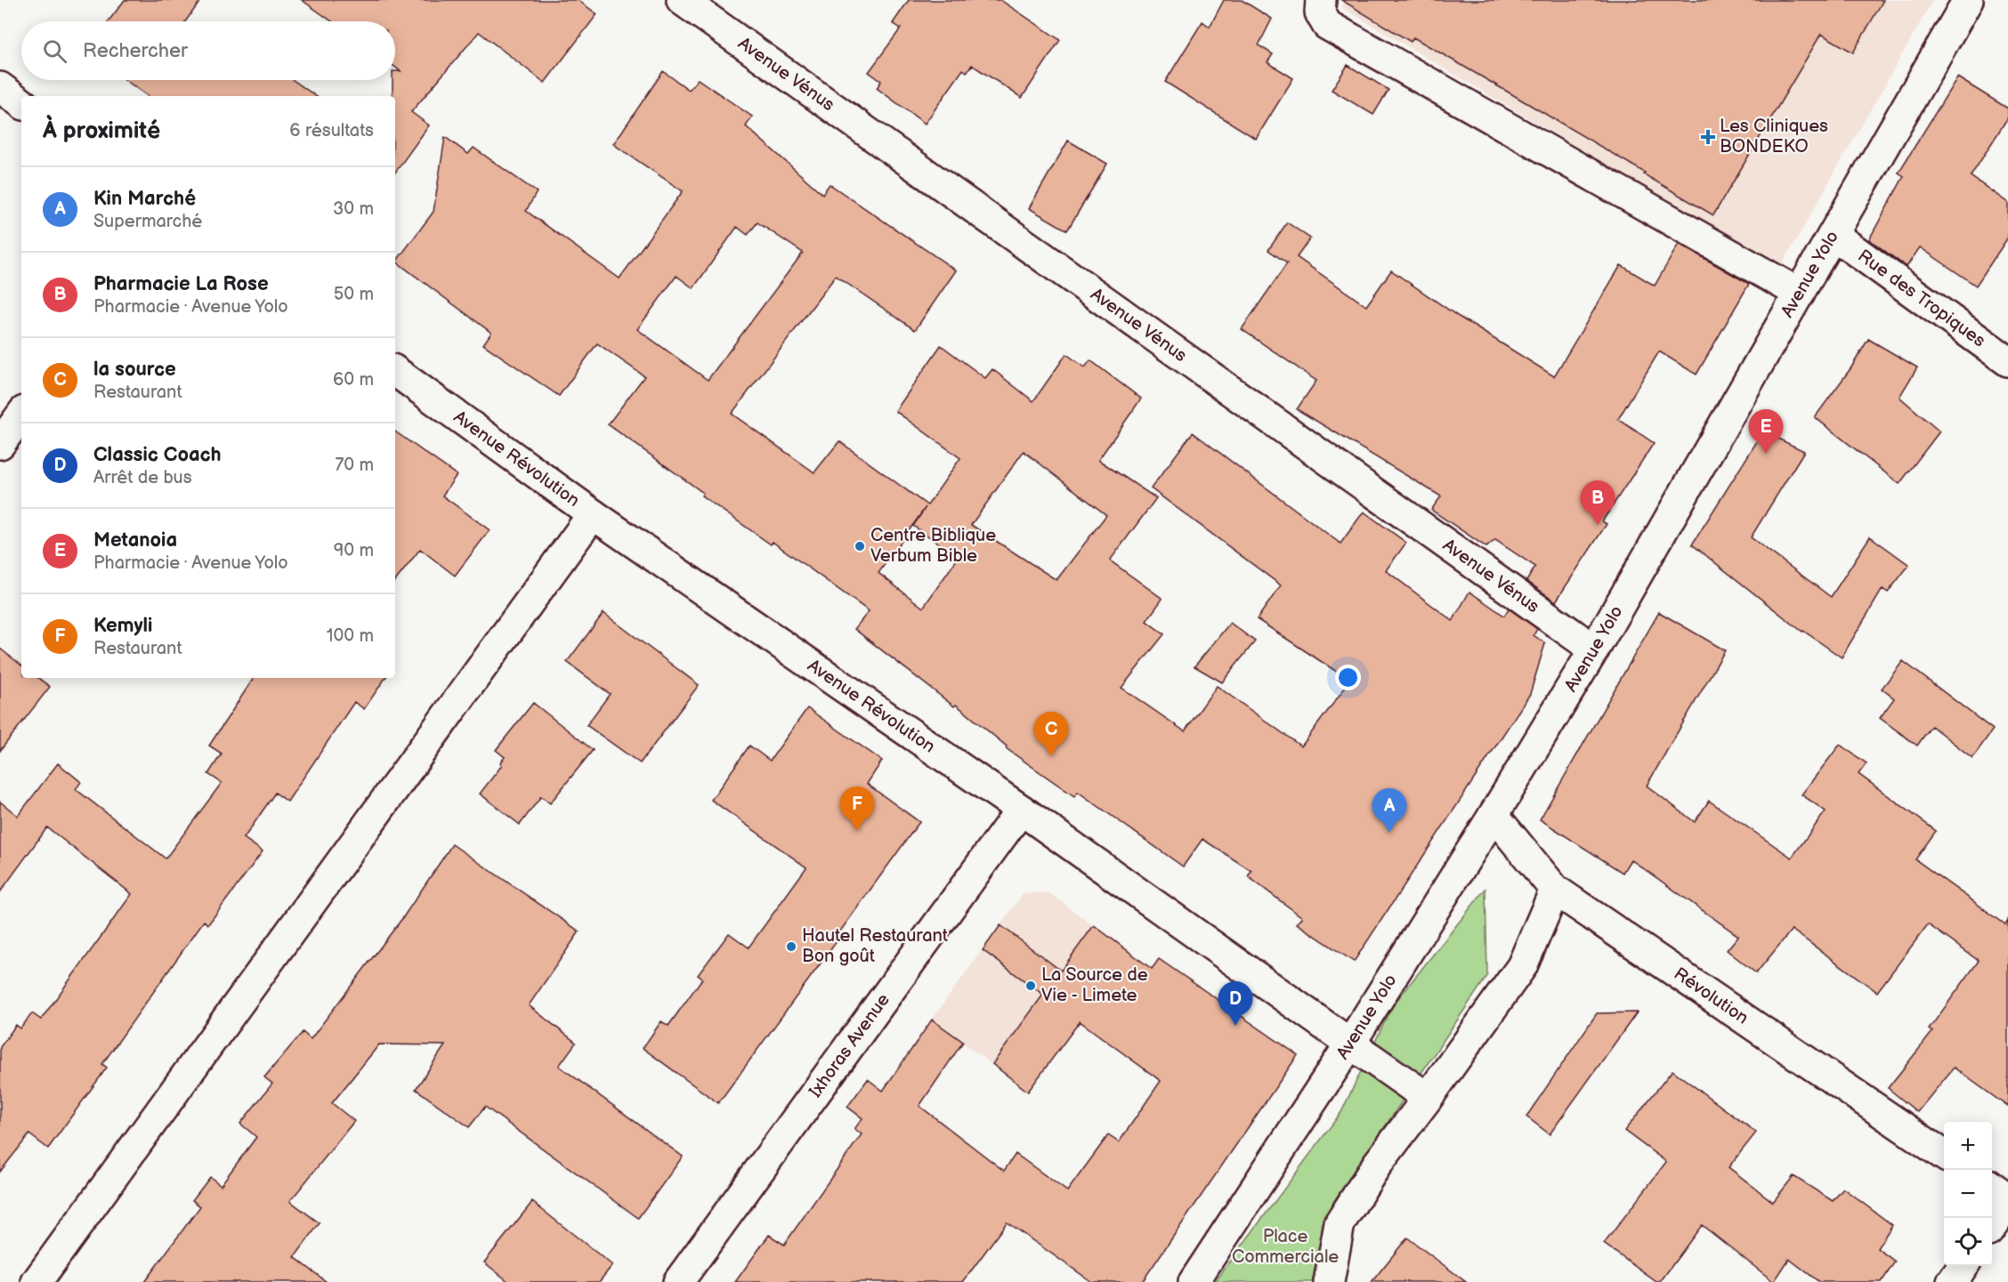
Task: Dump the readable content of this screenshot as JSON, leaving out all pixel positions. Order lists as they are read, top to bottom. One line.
{"streets":{"street":["Avenue Vénus","Avenue Yolo","Rue des Tropiques","Avenue Révolution","Révolution","Ixhoras Avenue"]},"crossings":[["Avenue Vénus","Avenue Yolo"],["Avenue Yolo","Rue des Tropiques"],["Avenue Yolo","Avenue Révolution"],["Avenue Yolo","Révolution"],["Avenue Révolution","Ixhoras Avenue"]],"parks":["Place Commerciale"],"places":{"health":["Les Cliniques BONDEKO"],"other":["Centre Biblique Verbum Bible","Hautel Restaurant Bon goût","La Source de Vie - Limete"]},"page":{"search":"Rechercher","heading":["À proximité","6 résultats"],"list":[{"mark":"A","name":"Kin Marché","note":"Supermarché","value":"30 m"},{"mark":"B","name":"Pharmacie La Rose","note":"Pharmacie · Avenue Yolo","value":"50 m"},{"mark":"C","name":"la source","note":"Restaurant","value":"60 m"},{"mark":"D","name":"Classic Coach","note":"Arrêt de bus","value":"70 m"},{"mark":"E","name":"Metanoia","note":"Pharmacie · Avenue Yolo","value":"90 m"},{"mark":"F","name":"Kemyli","note":"Restaurant","value":"100 m"}],"pins":["E","B","C","F","A","D"],"map_buttons":["+","−"]}}
